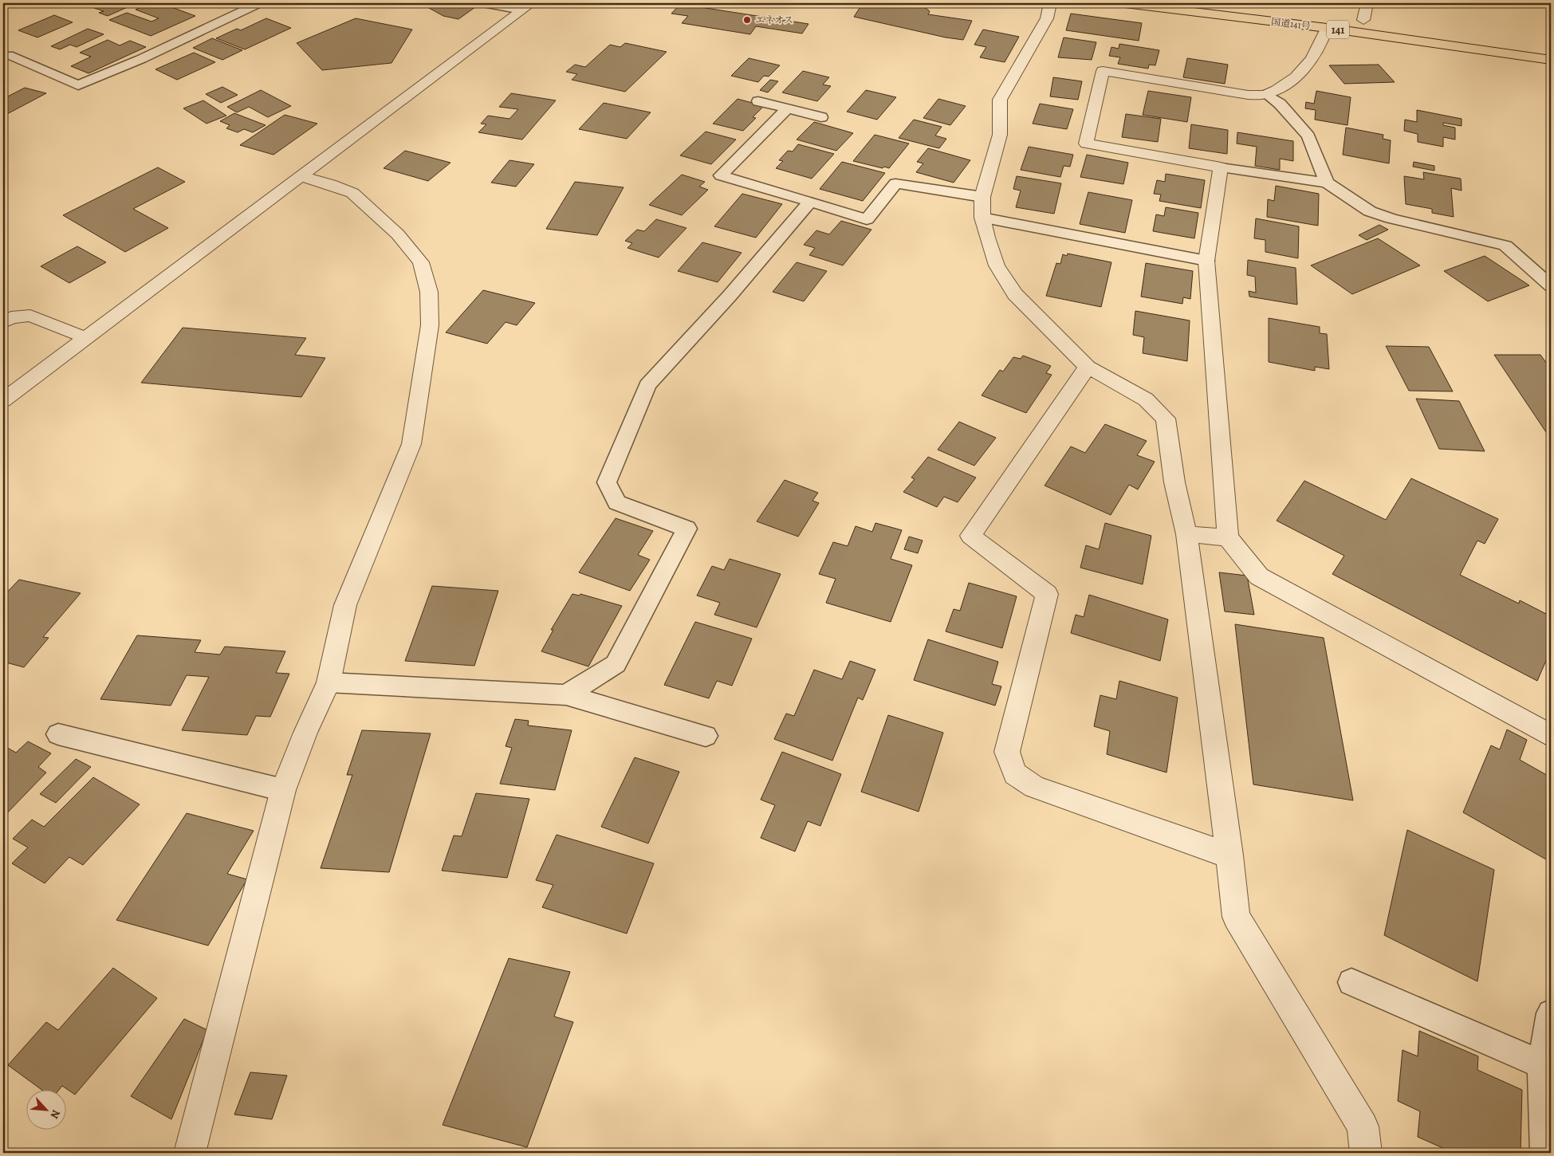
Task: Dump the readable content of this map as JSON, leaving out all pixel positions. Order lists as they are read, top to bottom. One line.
{"streets":{"highway":["国道141号","141"]},"places":["エネオス"],"north":"bottom right"}
